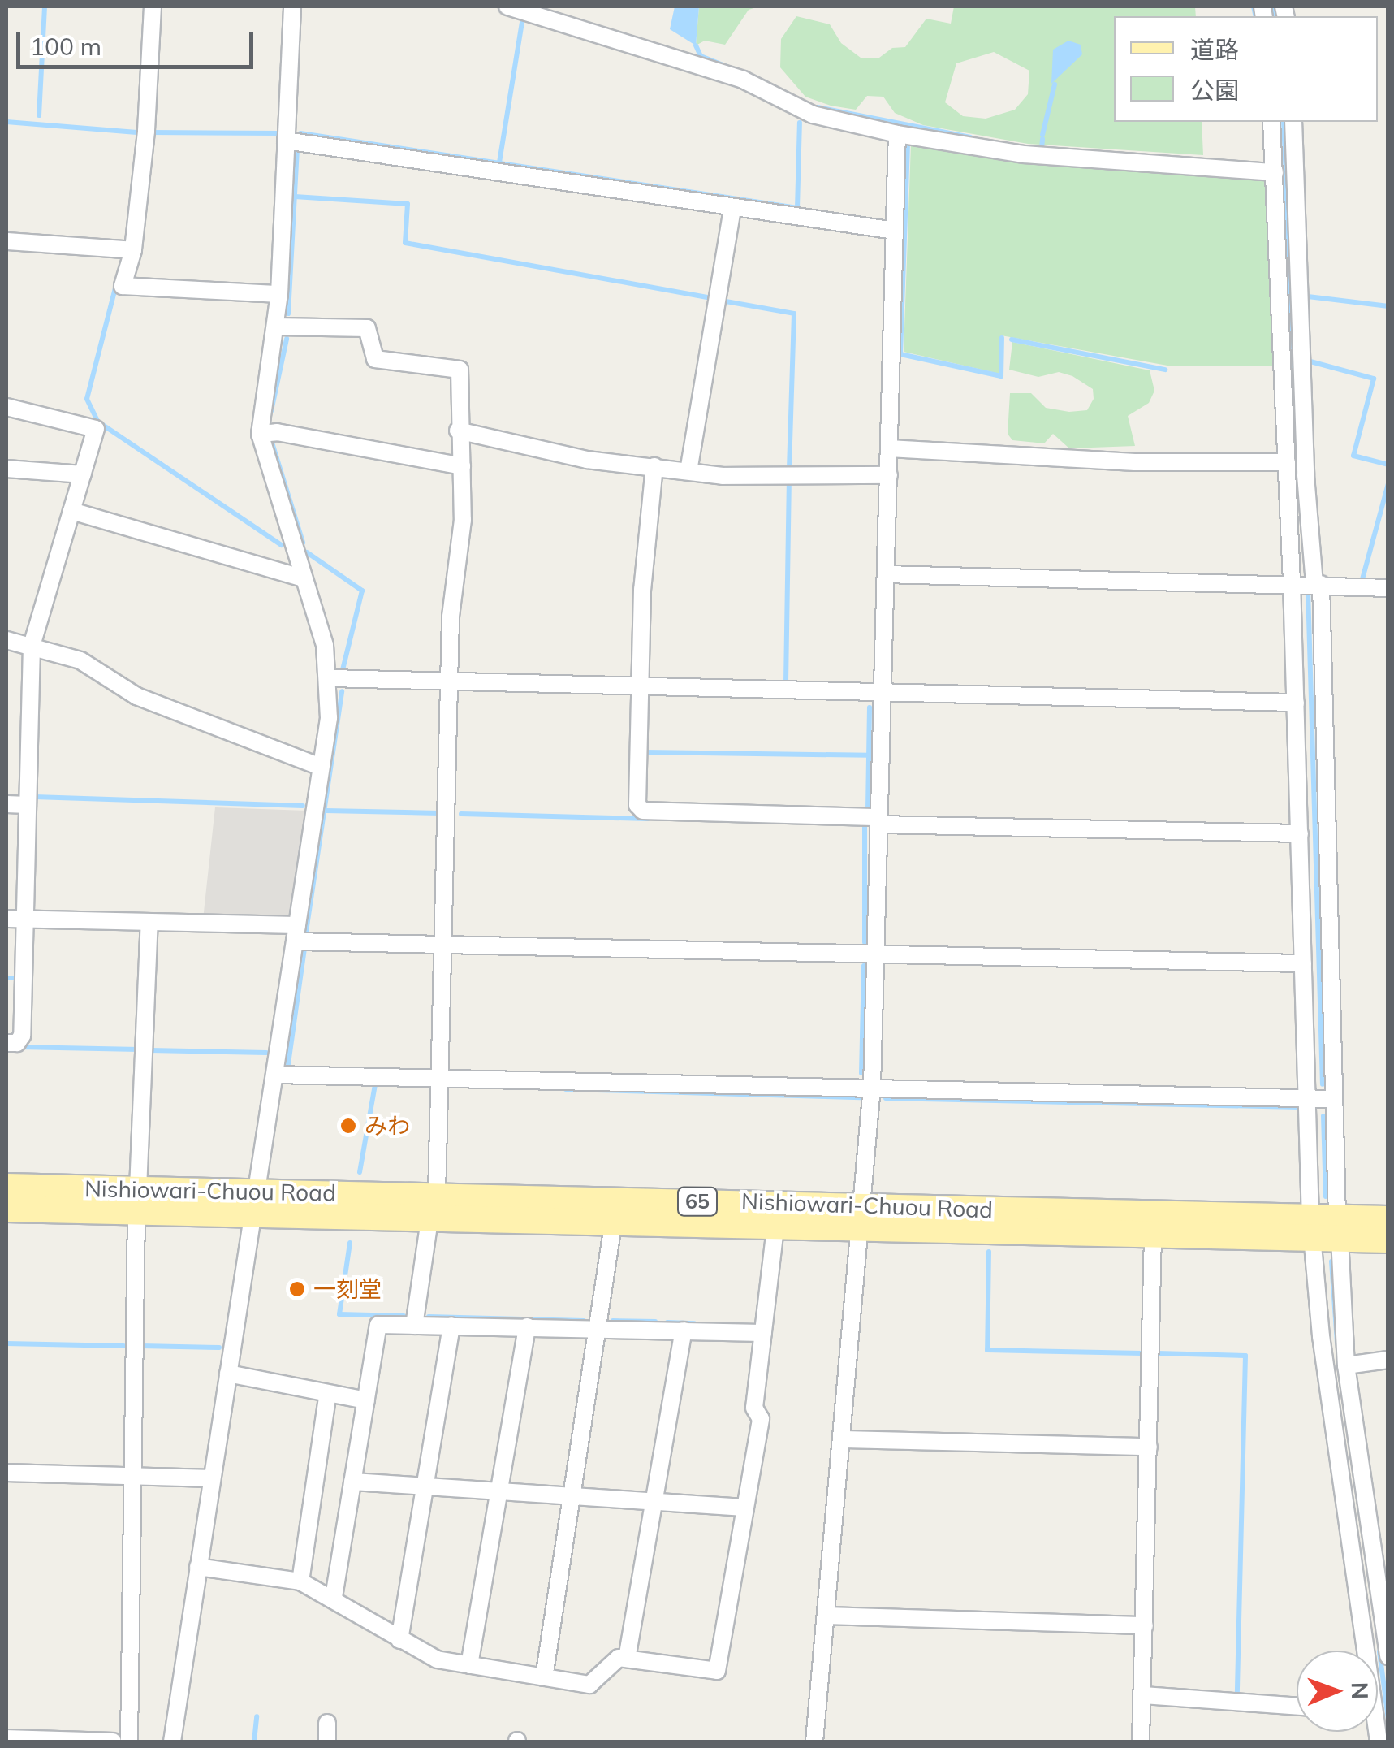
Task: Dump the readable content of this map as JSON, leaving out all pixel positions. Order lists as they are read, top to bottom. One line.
{"streets":{"main road":["Nishiowari-Chuou Road","65"]},"places":["みわ","一刻堂"],"legend":["道路","公園"],"scale_bar":"100 m","north":"right"}
